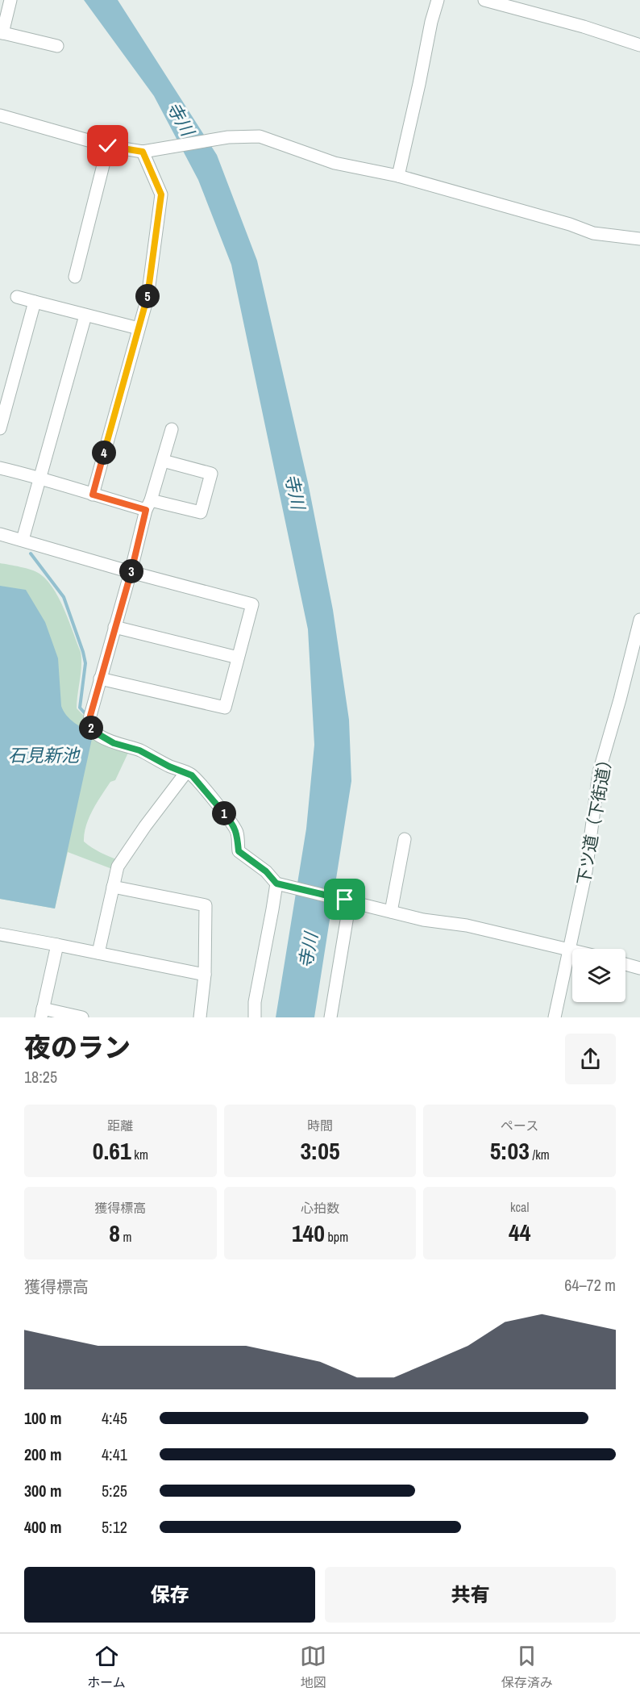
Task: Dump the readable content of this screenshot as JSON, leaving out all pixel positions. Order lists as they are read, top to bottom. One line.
{"streets":{"street":["下ツ道（下街道）"]},"water":["寺川","石見新池"],"page":{"pins":["5","4","3","2","1"],"heading":["夜のラン","18:25"],"stats":[["距離","0.61 km"],["時間","3:05"],["ペース","5:03 /km"],["獲得標高","8 m"],["心拍数","140 bpm"],["kcal","44"]],"chart":["獲得標高","64–72 m"],"list":[{"name":"100 m","note":"4:45"},{"name":"200 m","note":"4:41"},{"name":"300 m","note":"5:25"},{"name":"400 m","note":"5:12"}],"buttons":["保存","共有"],"tabs":["ホーム","地図","保存済み"]}}
